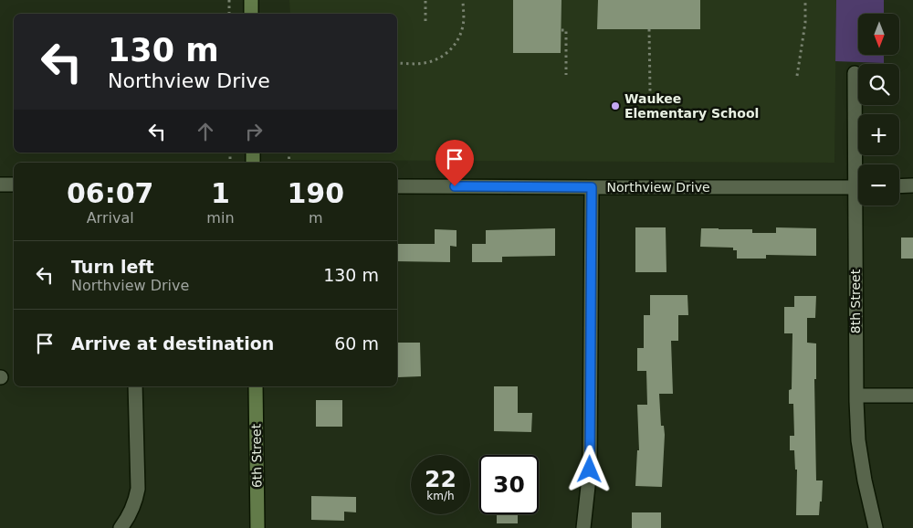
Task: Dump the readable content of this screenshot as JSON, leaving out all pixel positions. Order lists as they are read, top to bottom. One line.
{"streets":{"main road":["6th Street"],"street":["Northview Drive","8th Street"]},"places":["Waukee Elementary School"],"north":"bottom","page":{"map_buttons":["+","−"],"turn":["130 m","Northview Drive"],"eta":["06:07","Arrival","1","min","190","m"],"list":[{"name":"Turn left","note":"Northview Drive","value":"130 m"},{"name":"Arrive at destination","value":"60 m"}],"speed":"22 km/h","limit":"30"}}
